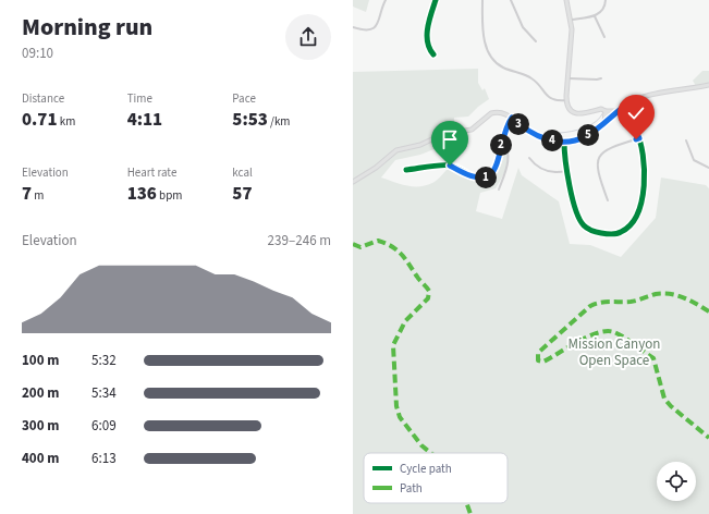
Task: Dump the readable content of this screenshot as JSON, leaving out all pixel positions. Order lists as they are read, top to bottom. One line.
{"parks":["Mission Canyon Open Space"],"legend":["Cycle path","Path"],"page":{"heading":["Morning run","09:10"],"stats":[["Distance","0.71 km"],["Time","4:11"],["Pace","5:53 /km"],["Elevation","7 m"],["Heart rate","136 bpm"],["kcal","57"]],"pins":["3","5","4","2","1"],"chart":["Elevation","239–246 m"],"list":[{"name":"100 m","note":"5:32"},{"name":"200 m","note":"5:34"},{"name":"300 m","note":"6:09"},{"name":"400 m","note":"6:13"}]}}
